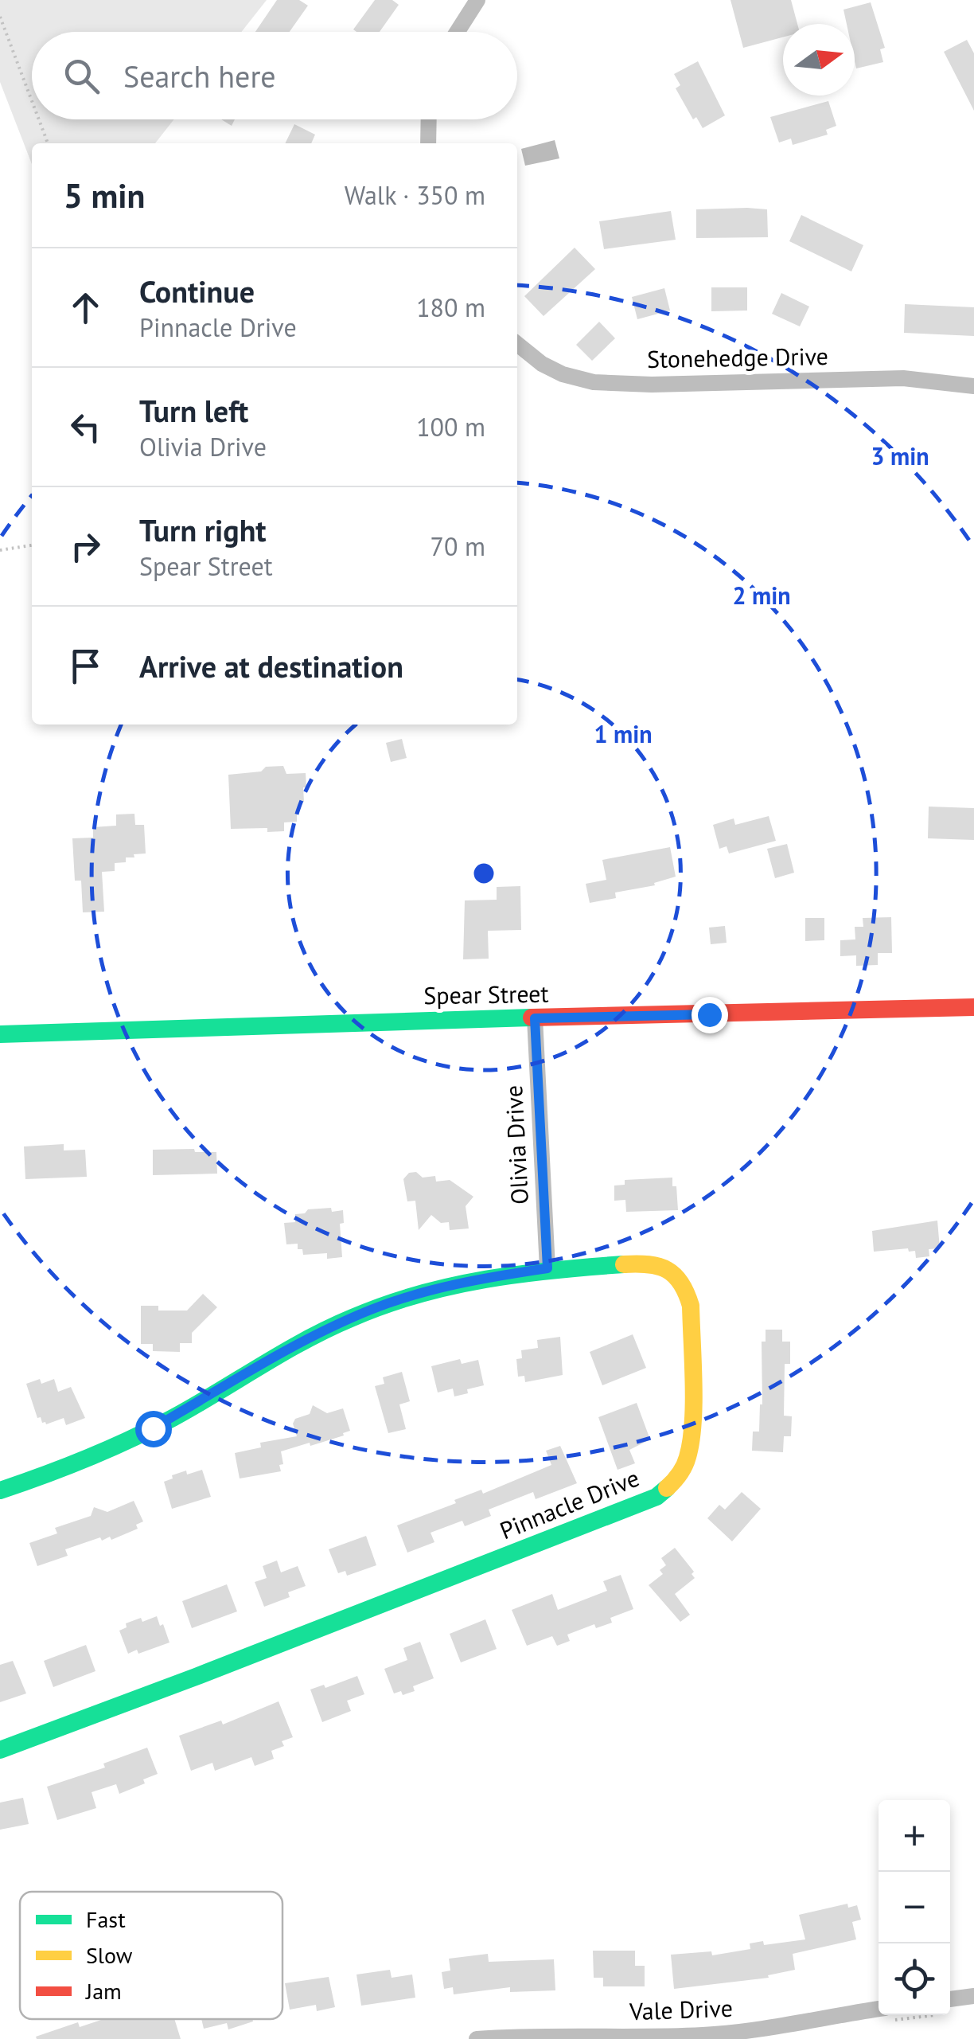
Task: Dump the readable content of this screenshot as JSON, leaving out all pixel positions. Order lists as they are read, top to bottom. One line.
{"streets":{"street":["Stonehedge Drive","Spear Street","Olivia Drive","Pinnacle Drive","Vale Drive"]},"crossings":[["Spear Street","Olivia Drive"],["Olivia Drive","Pinnacle Drive"]],"legend":["Fast","Slow","Jam"],"north":"right","page":{"search":"Search here","heading":["5 min","Walk · 350 m"],"list":[["Continue","Pinnacle Drive","180 m"],["Turn left","Olivia Drive","100 m"],["Turn right","Spear Street","70 m"],"Arrive at destination"],"map_buttons":["+","−"]},"rings":["3 min","2 min","1 min"]}
